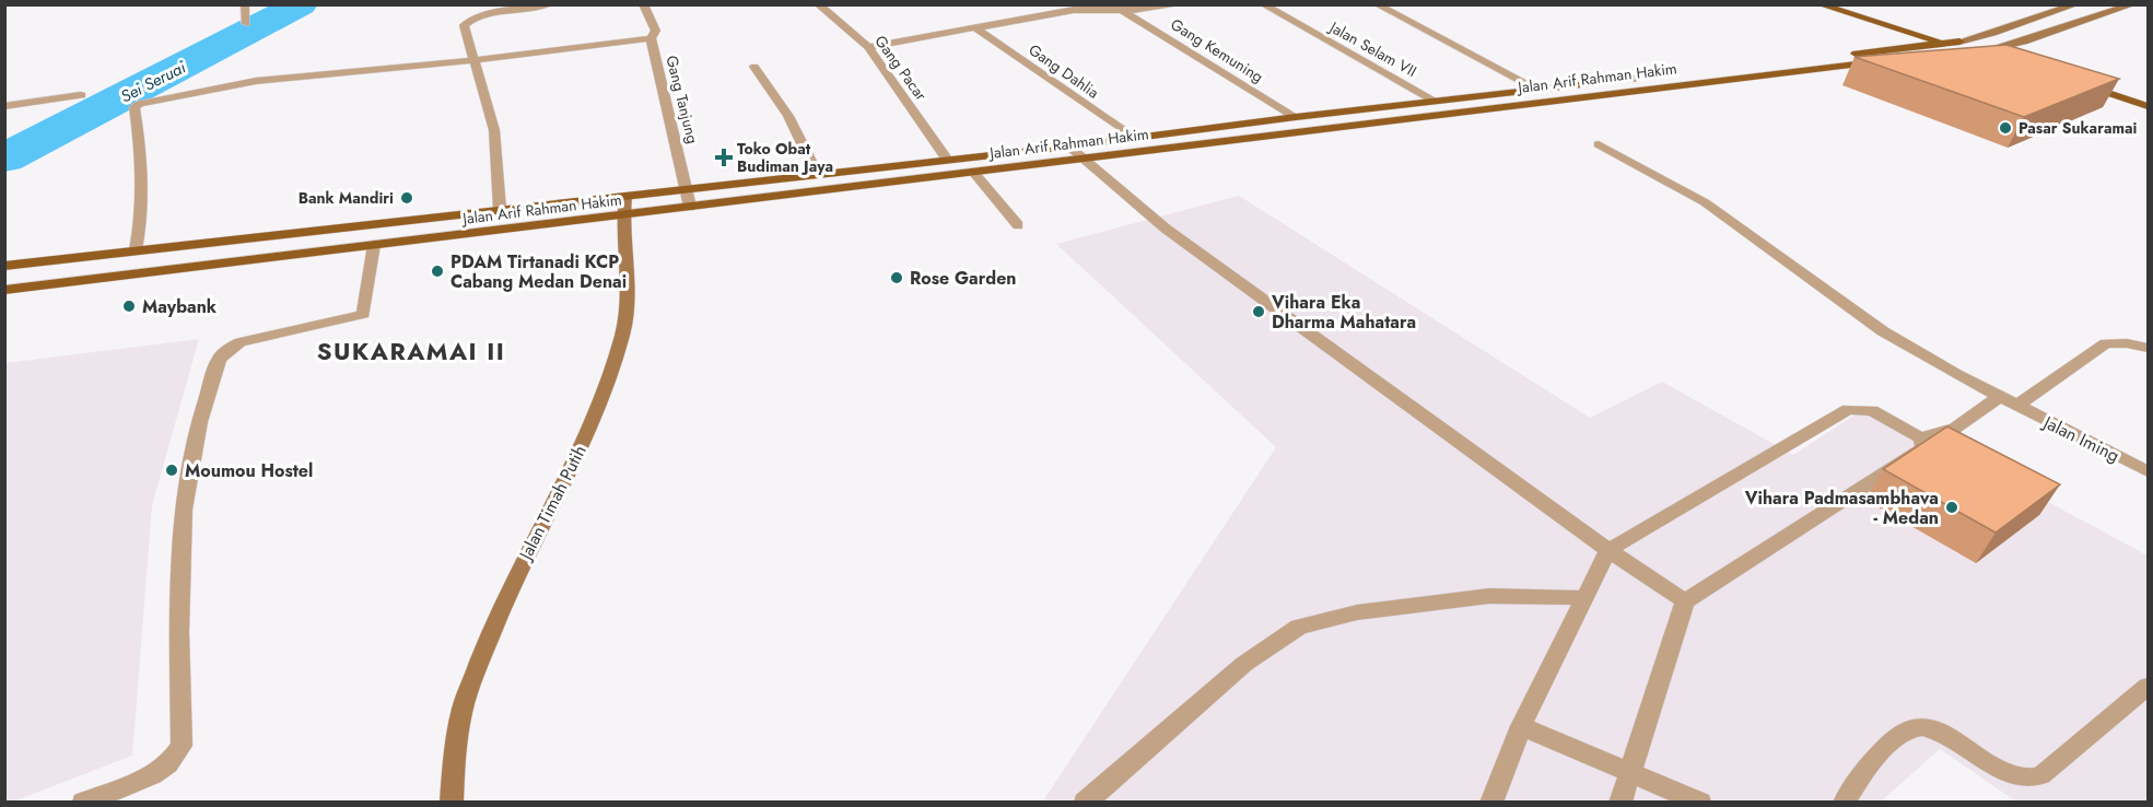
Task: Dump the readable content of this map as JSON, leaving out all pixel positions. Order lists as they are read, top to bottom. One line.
{"streets":{"main road":["Jalan Arif Rahman Hakim","Jalan Timah Putih"],"street":["Jalan Selam VII","Gang Kemuning","Gang Pacar","Gang Dahlia","Gang Tanjung","Jalan Iming"]},"crossings":[["Jalan Selam VII","Jalan Arif Rahman Hakim"],["Gang Kemuning","Jalan Arif Rahman Hakim"],["Gang Pacar","Jalan Arif Rahman Hakim"],["Gang Dahlia","Jalan Arif Rahman Hakim"],["Jalan Arif Rahman Hakim","Gang Tanjung"],["Jalan Arif Rahman Hakim","Jalan Timah Putih"]],"districts":["SUKARAMAI II"],"water":["Sei Seruai"],"places":{"other":["Pasar Sukaramai","Bank Mandiri","PDAM Tirtanadi KCP Cabang Medan Denai","Rose Garden","Maybank","Vihara Eka Dharma Mahatara","Moumou Hostel","Vihara Padmasambhava - Medan"],"health":["Toko Obat Budiman Jaya"]}}
